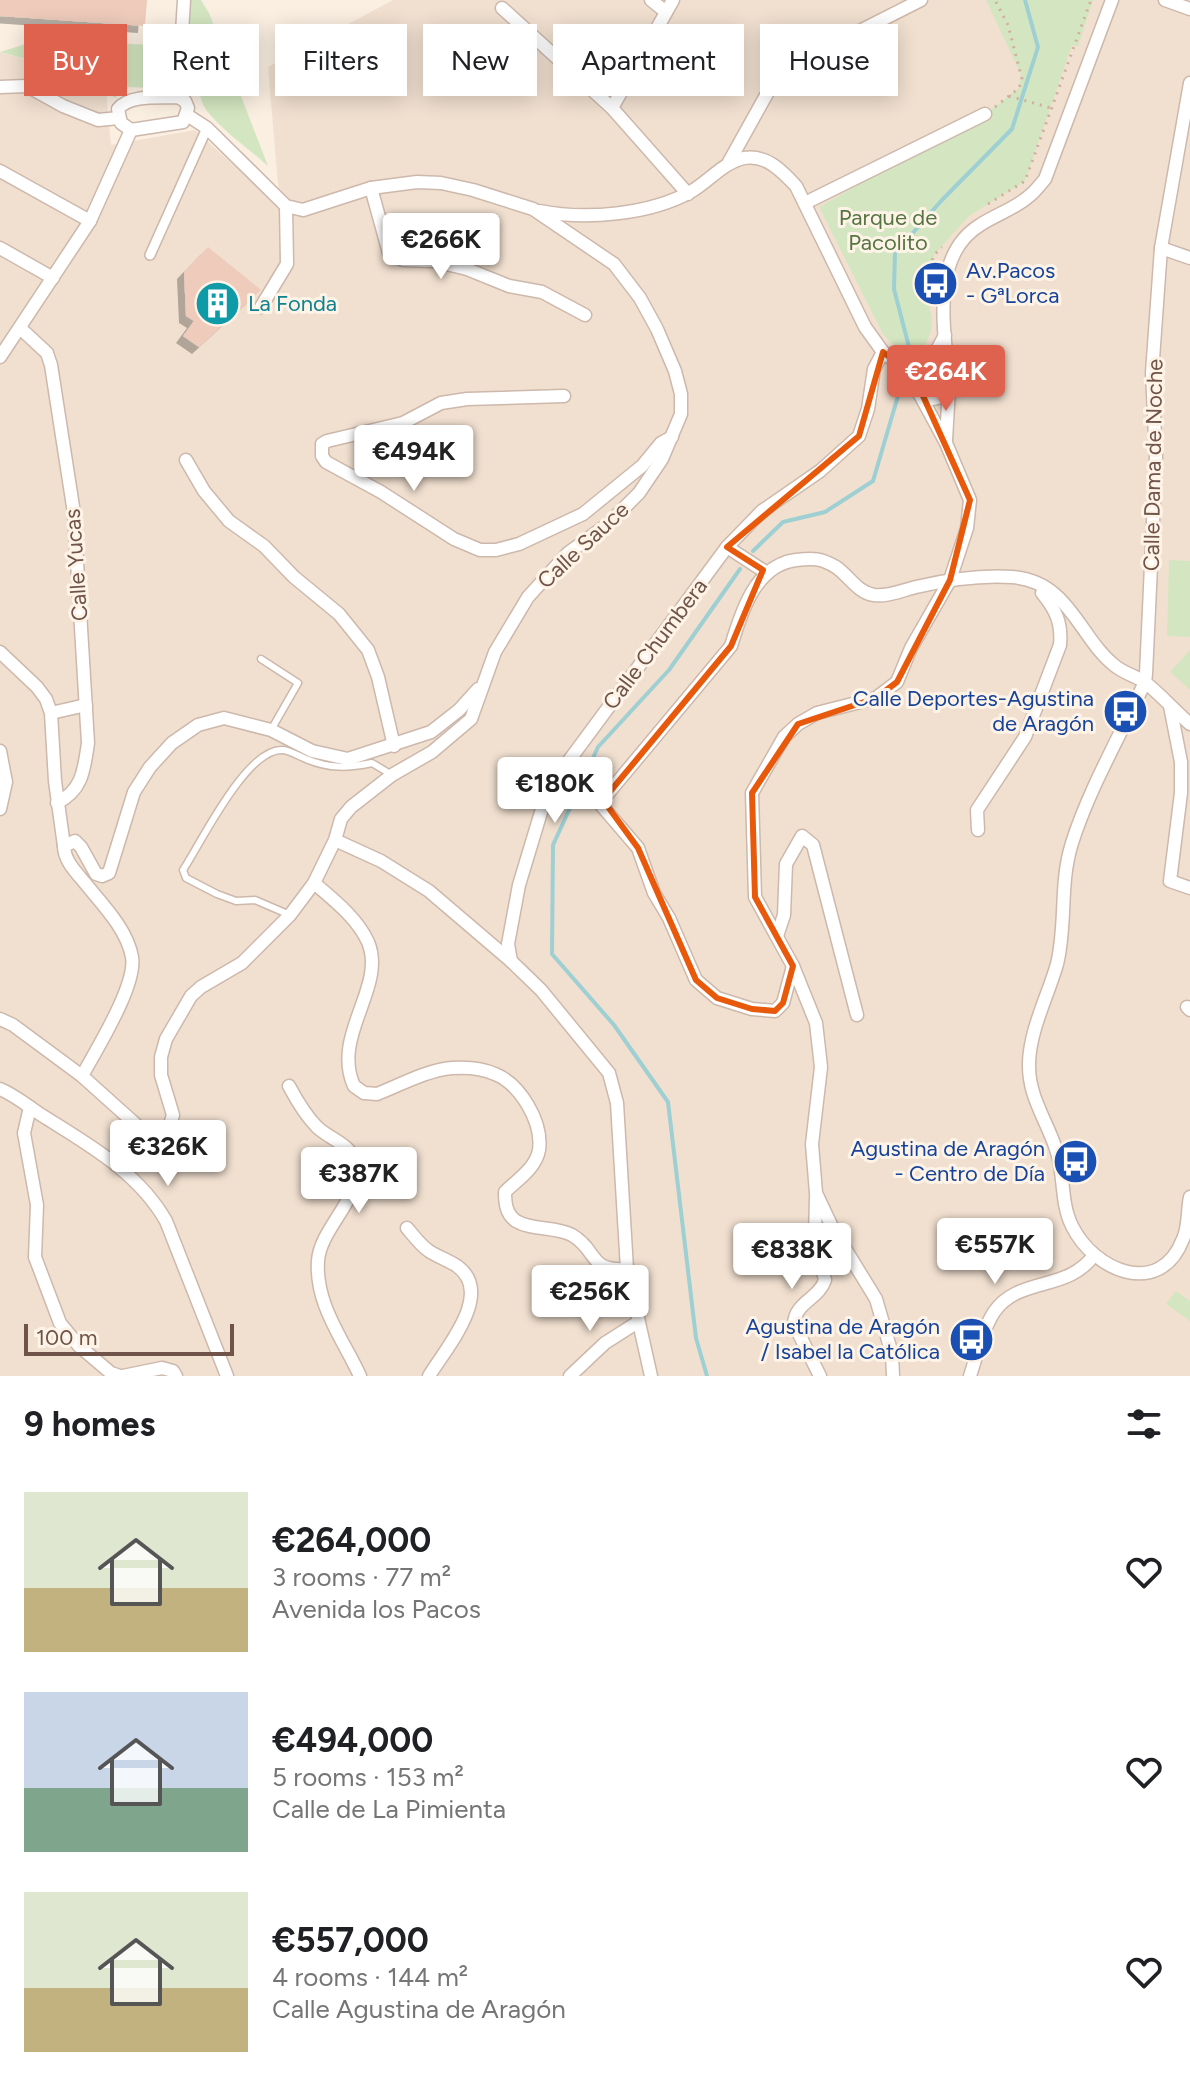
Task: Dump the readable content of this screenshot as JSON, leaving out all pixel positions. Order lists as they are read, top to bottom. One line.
{"streets":{"street":["Calle Dama de Noche","Calle Sauce","Calle Yucas","Calle Chumbera"]},"parks":["Parque de Pacolito"],"places":{"bus stop":["Av.Pacos - GªLorca","Calle Deportes-Agustina de Aragón","Agustina de Aragón - Centro de Día","Agustina de Aragón / Isabel la Católica"],"building":["La Fonda"]},"scale_bar":"100 m","page":{"chip":["Buy","Rent","Filters","New","Apartment","House"],"price":["€266K","€264K","€494K","€180K","€326K","€387K","€557K","€838K","€256K"],"scale":"100 m","heading":"9 homes","list":[{"name":"€264,000","note":"3 rooms · 77 m² · Avenida los Pacos"},{"name":"€494,000","note":"5 rooms · 153 m² · Calle de La Pimienta"},{"name":"€557,000","note":"4 rooms · 144 m² · Calle Agustina de Aragón"}]}}
